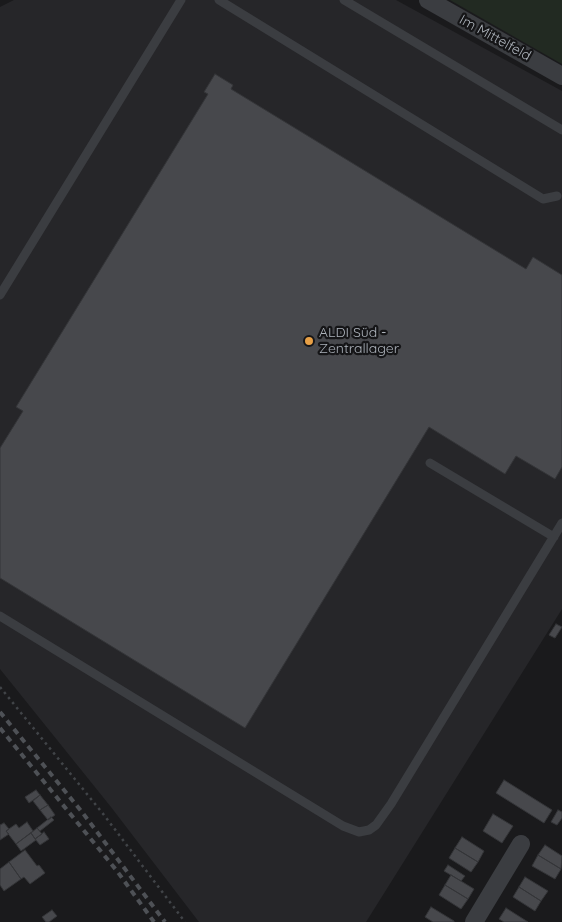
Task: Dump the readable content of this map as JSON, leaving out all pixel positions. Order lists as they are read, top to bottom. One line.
{"streets":{"street":["Im Mittelfeld"]},"places":["ALDI Süd - Zentrallager"]}
